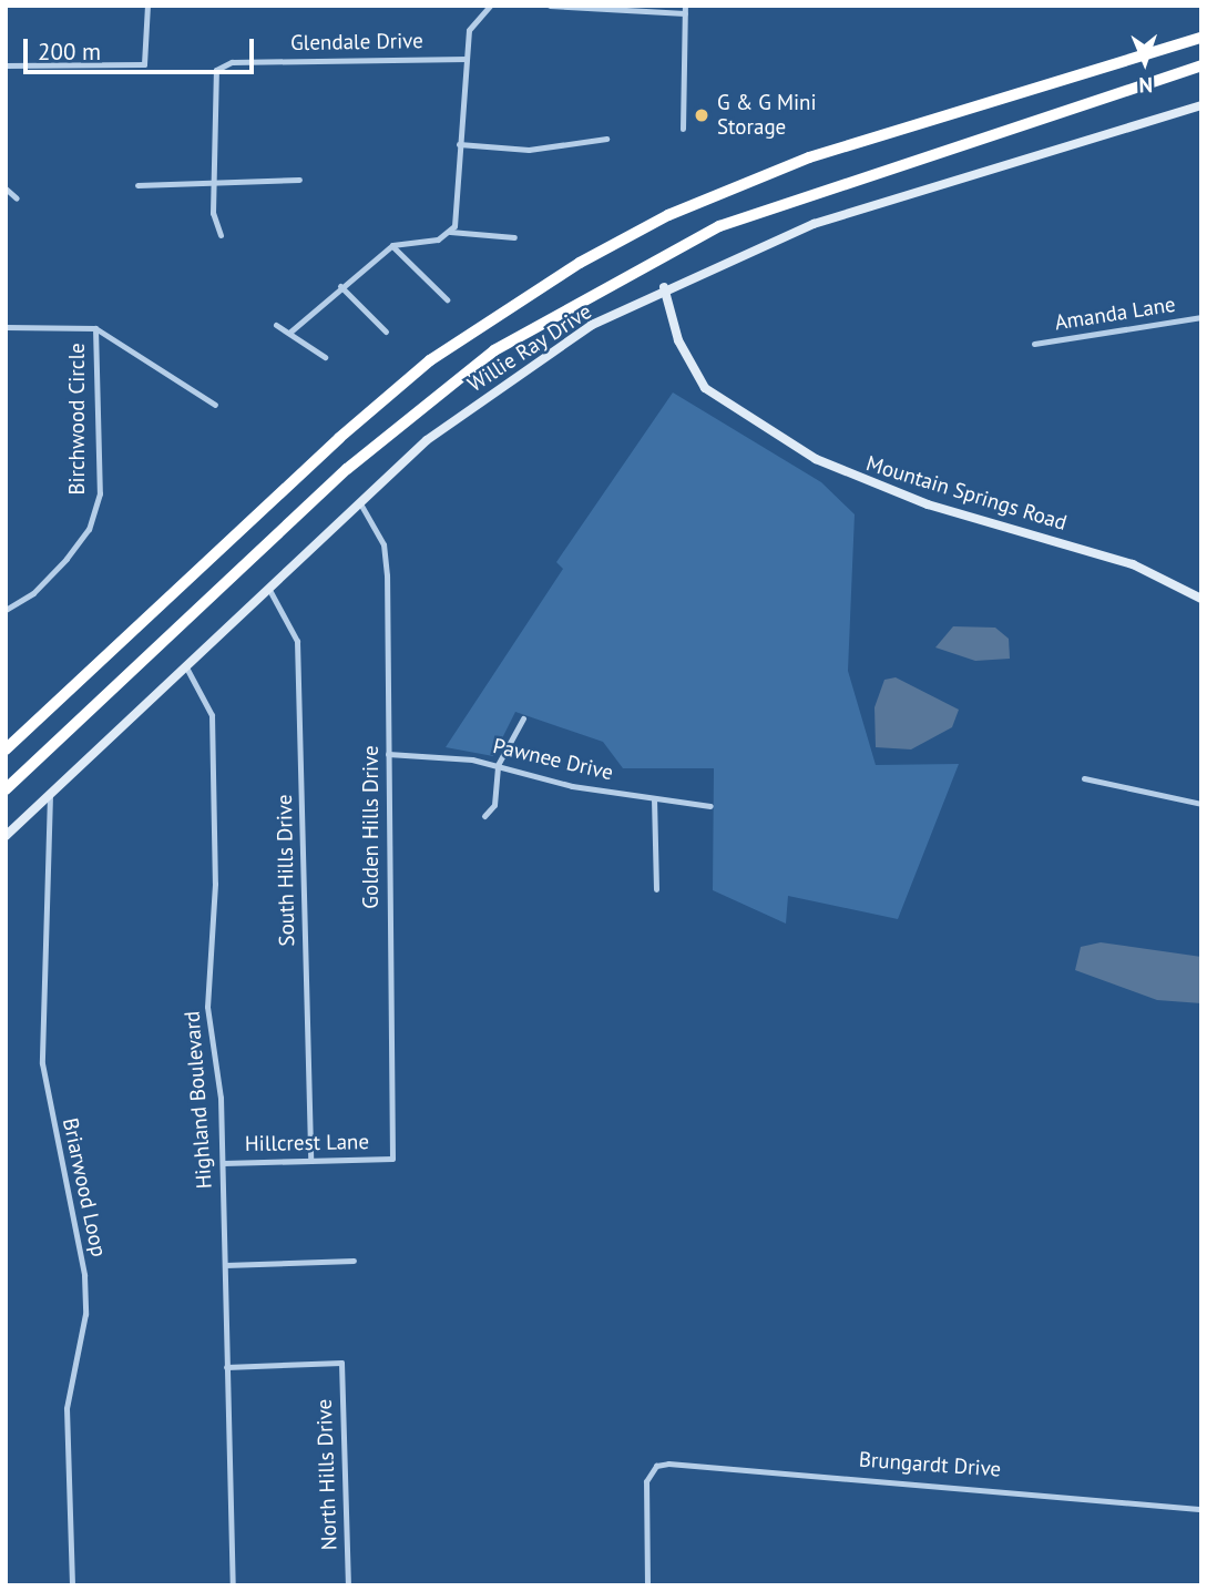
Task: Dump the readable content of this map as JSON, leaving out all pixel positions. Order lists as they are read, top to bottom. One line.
{"streets":{"street":["Glendale Drive","Amanda Lane","Willie Ray Drive","Birchwood Circle","Mountain Springs Road","Pawnee Drive","Golden Hills Drive","South Hills Drive","Highland Boulevard","Hillcrest Lane","Briarwood Loop","Brungardt Drive","North Hills Drive"]},"crossings":[["Willie Ray Drive","Mountain Springs Road"],["Willie Ray Drive","Golden Hills Drive"],["Willie Ray Drive","South Hills Drive"],["Willie Ray Drive","Highland Boulevard"],["Willie Ray Drive","Briarwood Loop"],["Pawnee Drive","Golden Hills Drive"],["Golden Hills Drive","Hillcrest Lane"],["South Hills Drive","Hillcrest Lane"],["Highland Boulevard","Hillcrest Lane"],["Highland Boulevard","North Hills Drive"]],"places":["G & G Mini Storage"],"scale_bar":"200 m","north":"bottom"}
